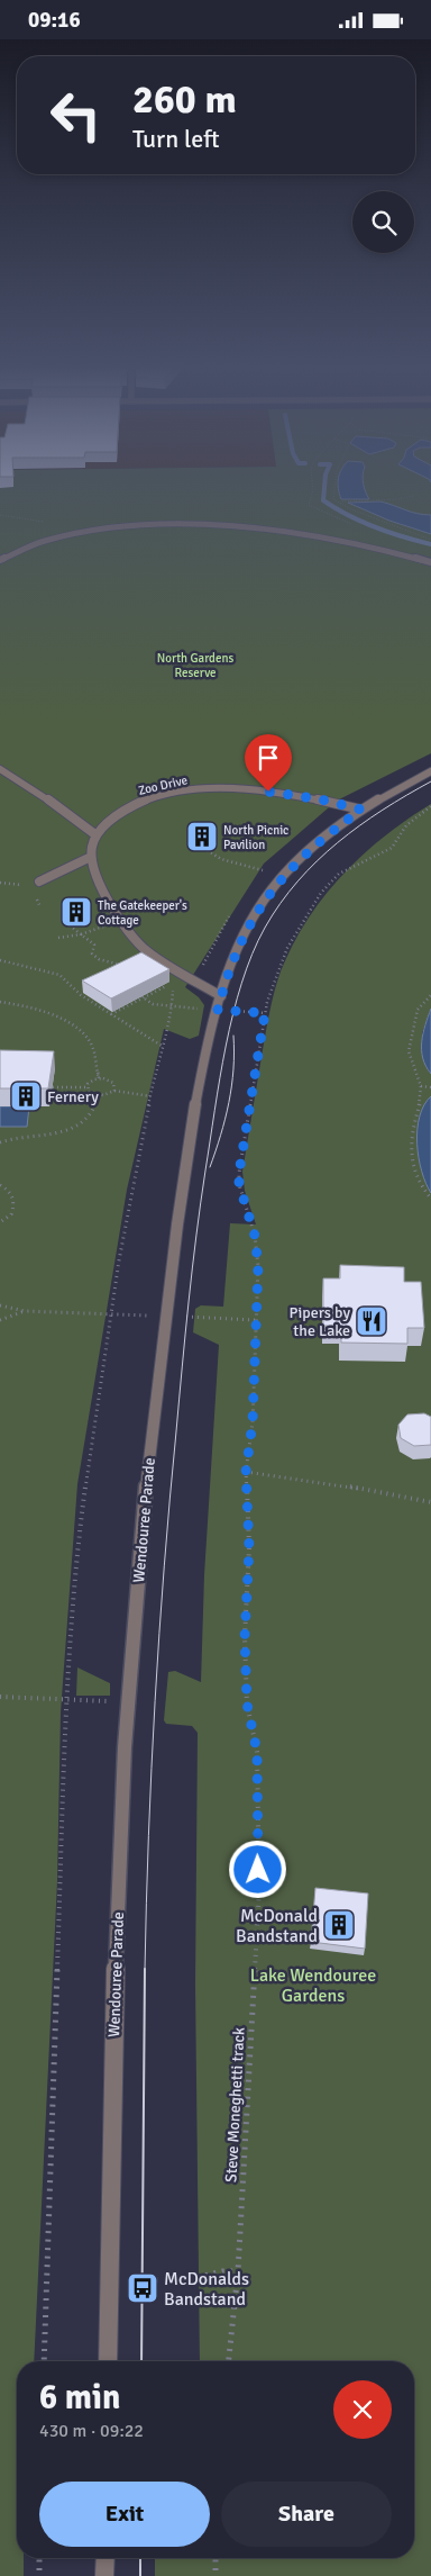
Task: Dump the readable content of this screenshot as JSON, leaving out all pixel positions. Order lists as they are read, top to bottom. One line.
{"streets":{"street":["Zoo Drive","Wendouree Parade"],"path":["Steve Moneghetti track"]},"crossings":[["Zoo Drive","Wendouree Parade"]],"parks":["North Gardens Reserve","Lake Wendouree Gardens"],"places":{"building":["North Picnic Pavilion","The Gatekeeper's Cottage","Fernery","McDonald Bandstand"],"restaurant":["Pipers by the Lake"],"bus stop":["McDonalds Bandstand"]},"page":{"status":"09:16","turn":["260 m","Turn left"],"heading":["6 min","430 m · 09:22"],"buttons":["Exit","Share"]}}
